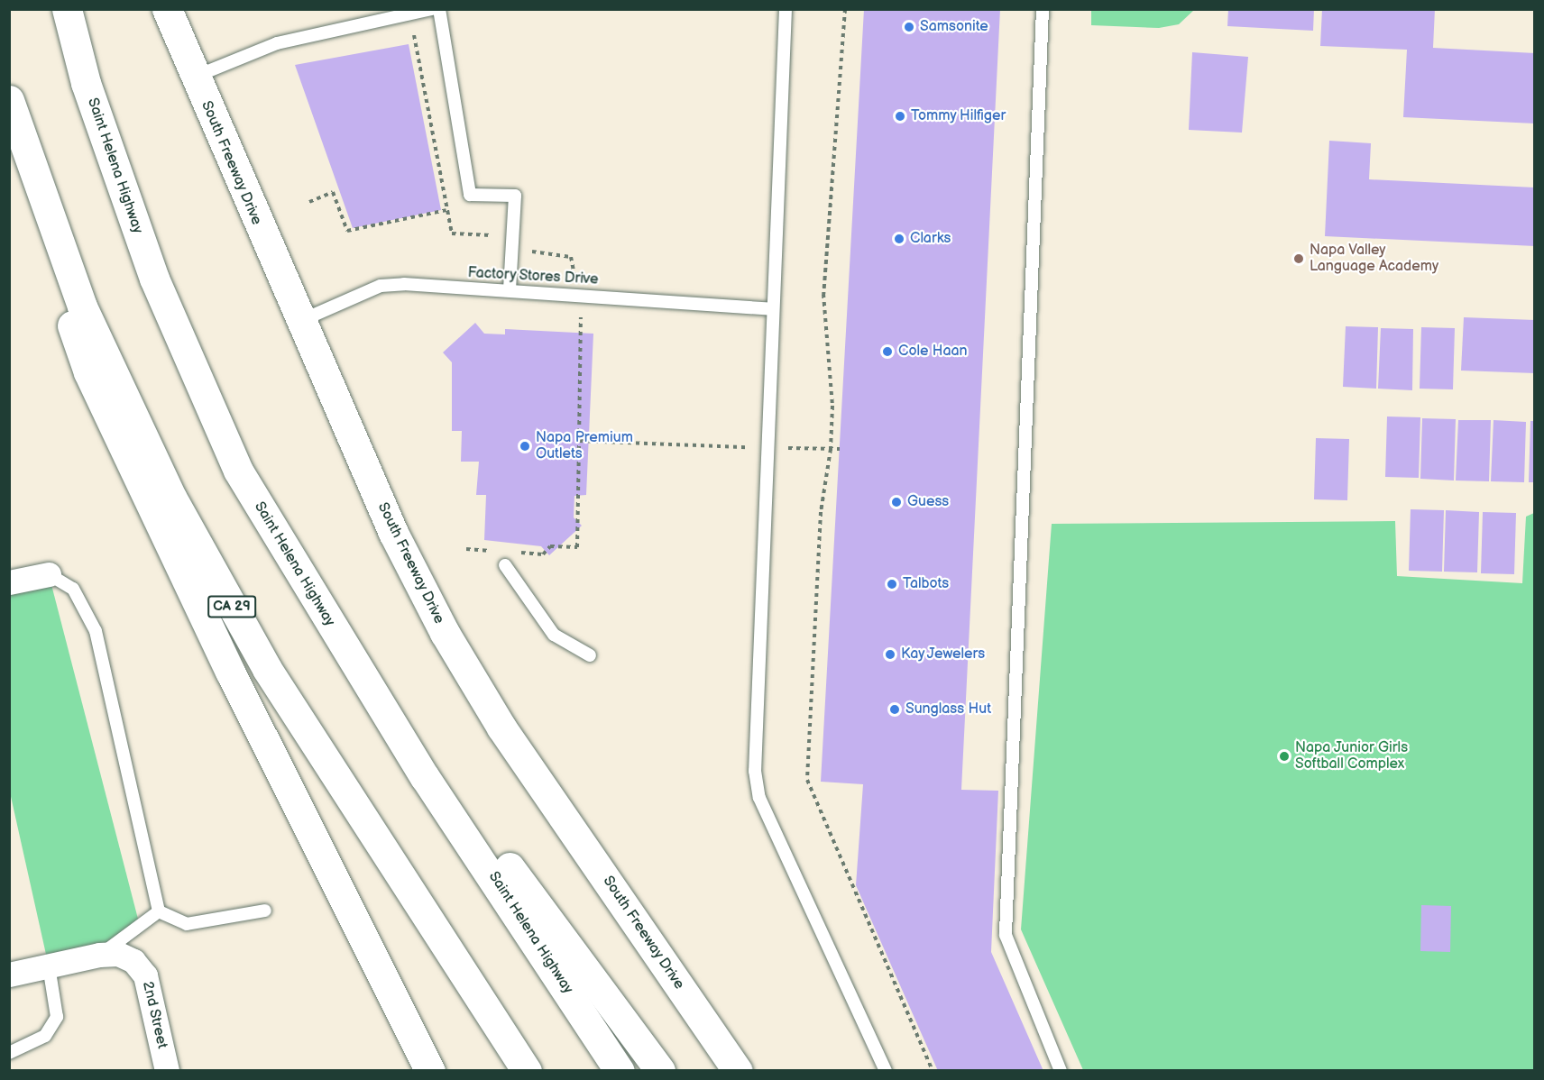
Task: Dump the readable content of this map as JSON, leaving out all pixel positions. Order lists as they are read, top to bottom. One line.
{"streets":{"main road":["South Freeway Drive","Saint Helena Highway","CA 29"],"street":["2nd Street"],"lane":["Factory Stores Drive"]},"crossings":[["South Freeway Drive","Factory Stores Drive"]],"places":["Samsonite","Tommy Hilfiger","Clarks","Napa Valley Language Academy","Cole Haan","Napa Premium Outlets","Guess","Talbots","Kay Jewelers","Sunglass Hut","Napa Junior Girls Softball Complex"]}
